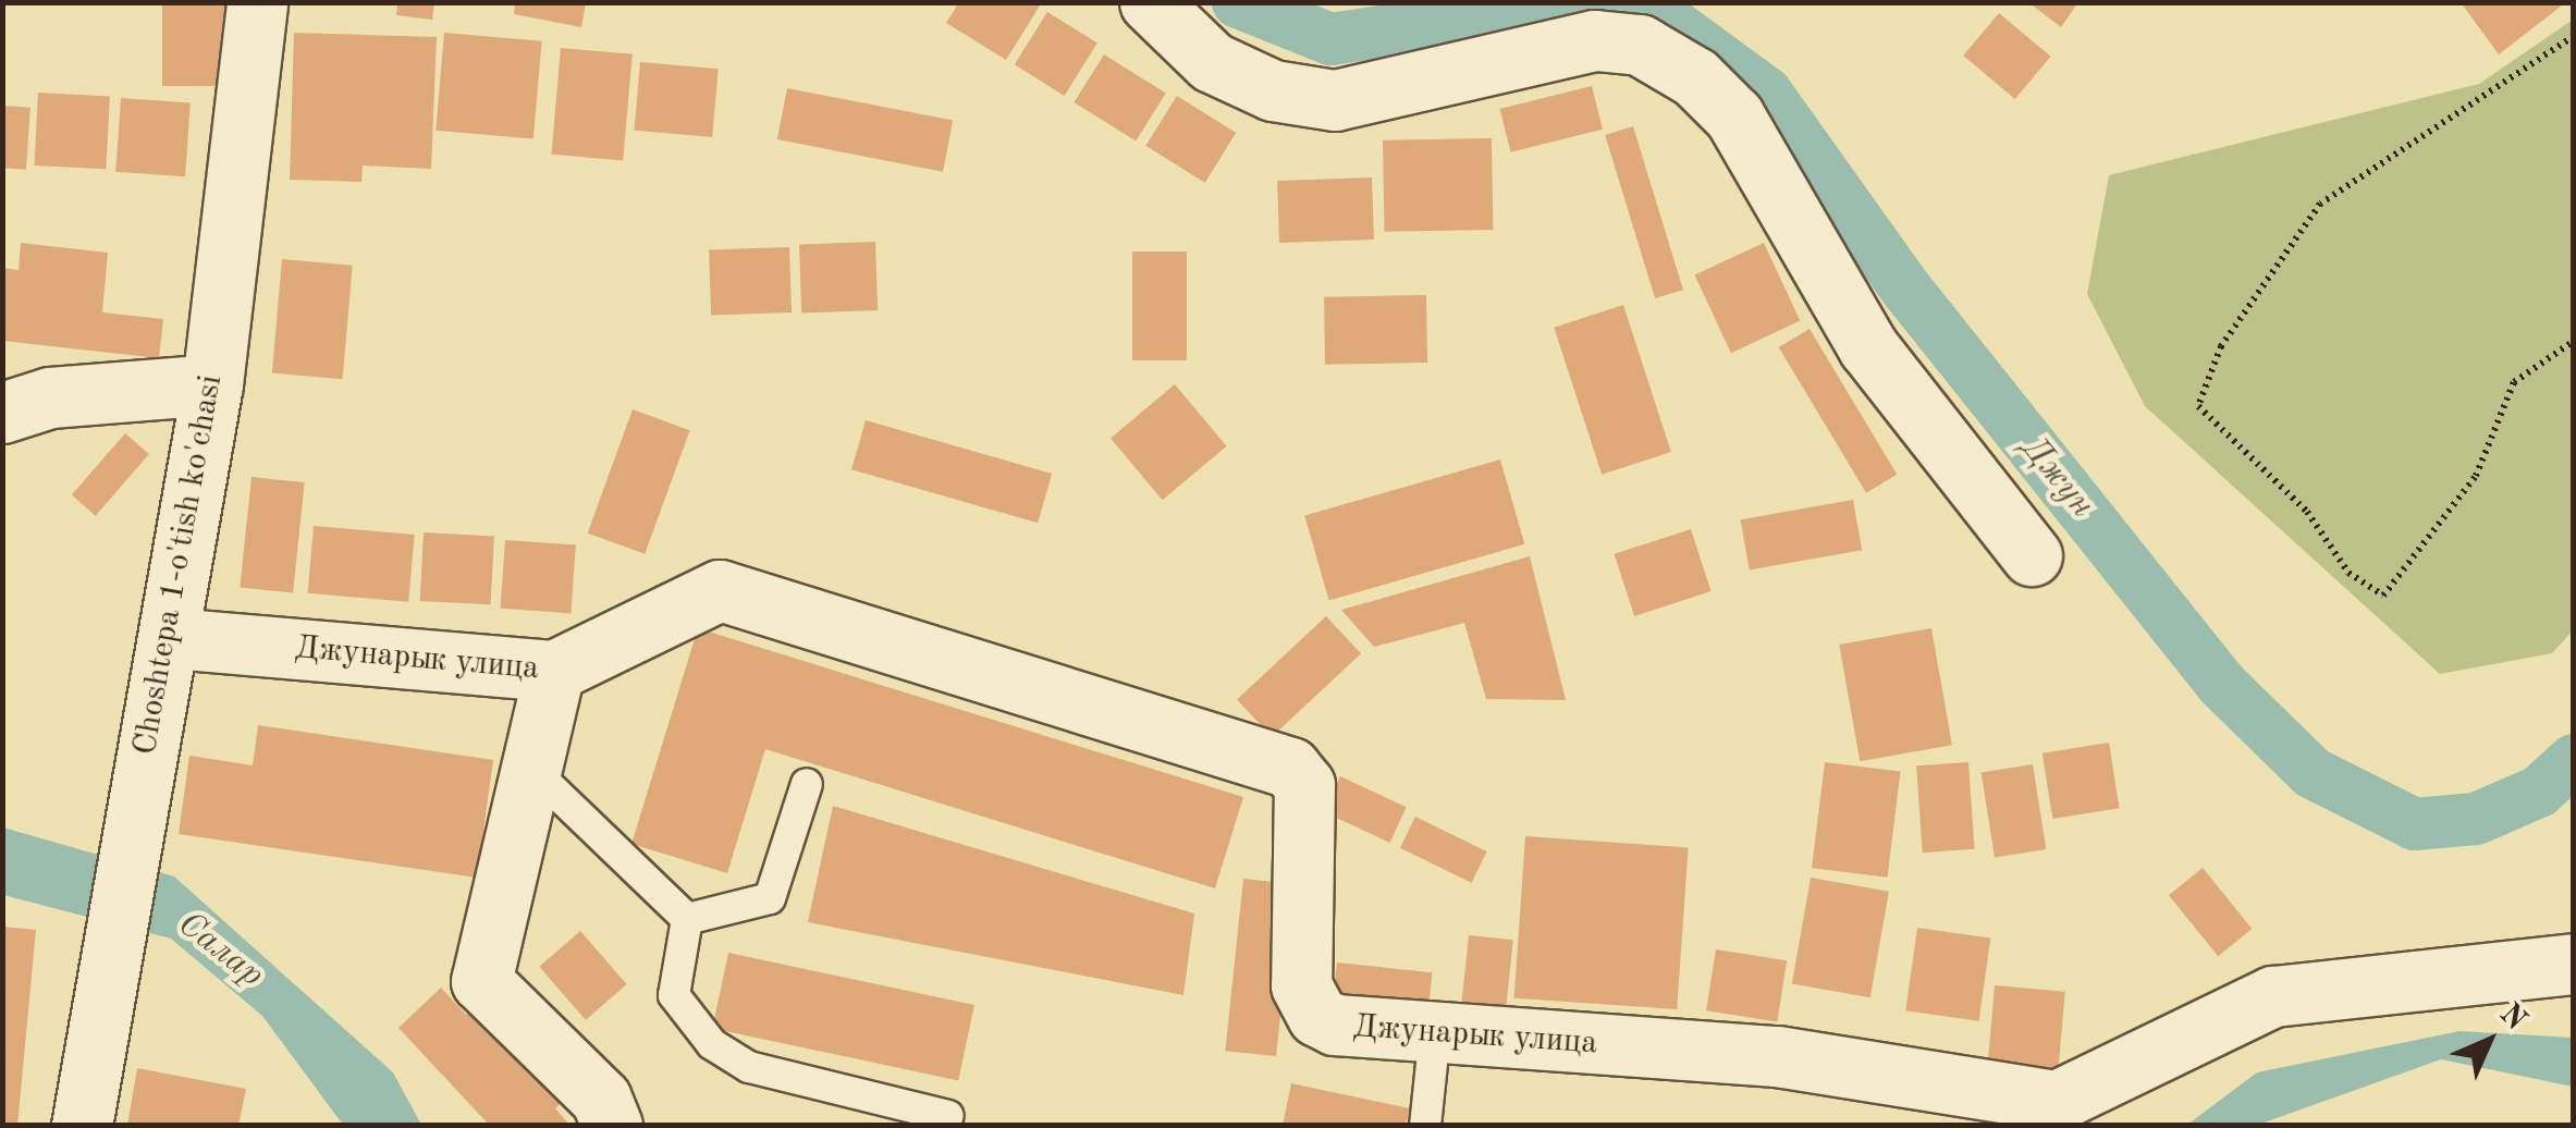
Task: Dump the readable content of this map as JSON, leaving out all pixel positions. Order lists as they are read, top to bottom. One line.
{"streets":{"street":["Choshtepa 1-o'tish ko'chasi","Джунарык улица"]},"crossings":[["Choshtepa 1-o'tish ko'chasi","Джунарык улица"]],"water":["Джун","Салар"],"north":"top right"}
